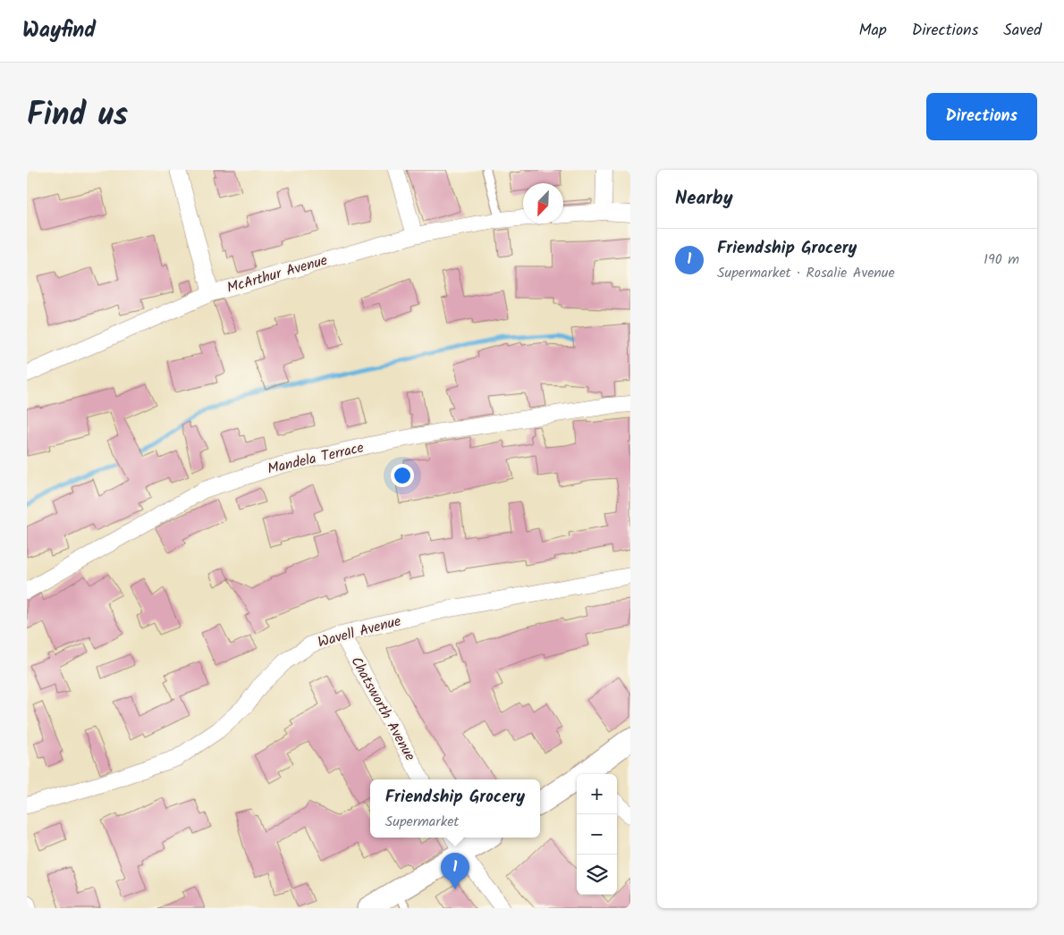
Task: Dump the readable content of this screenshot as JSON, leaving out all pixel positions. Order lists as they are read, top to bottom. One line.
{"streets":{"street":["McArthur Avenue","Mandela Terrace","Wavell Avenue","Chatsworth Avenue"]},"crossings":[["Wavell Avenue","Chatsworth Avenue"]],"north":"bottom left","page":{"header":"Wayfind","nav":["Map","Directions","Saved"],"title":"Find us","buttons":"Directions","heading":"Nearby","list":[{"mark":"1","name":"Friendship Grocery","note":"Supermarket · Rosalie Avenue","value":"190 m"}],"map_buttons":["+","−"],"popup":["Friendship Grocery","Supermarket"],"pins":"1"}}
